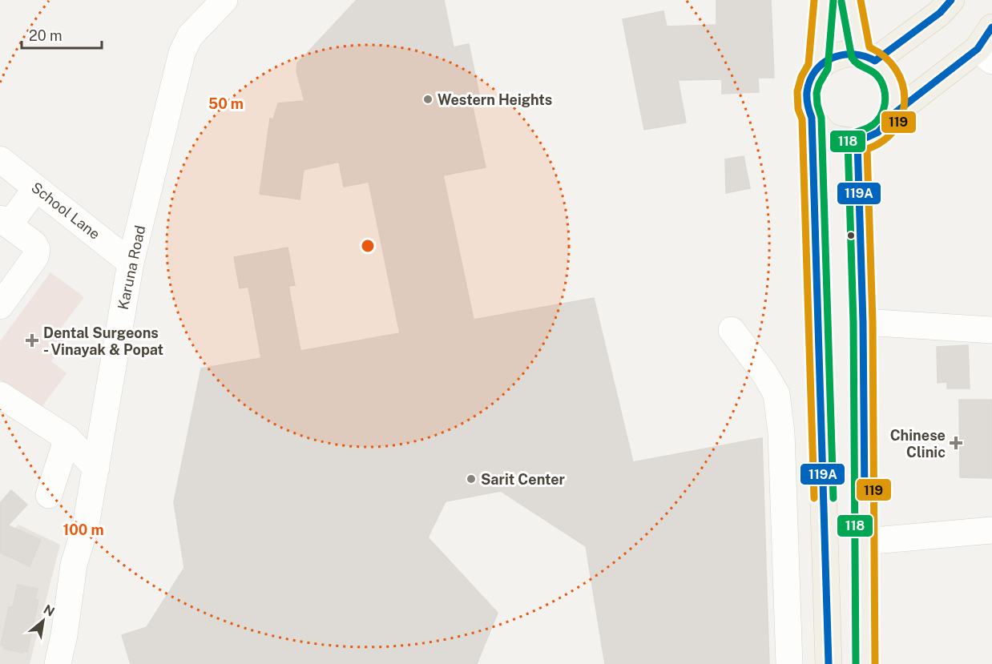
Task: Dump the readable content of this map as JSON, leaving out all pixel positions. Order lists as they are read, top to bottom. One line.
{"streets":{"street":["School Lane","Karuna Road"]},"crossings":[["School Lane","Karuna Road"]],"places":{"other":["Western Heights","Sarit Center"],"health":["Dental Surgeons - Vinayak & Popat","Chinese Clinic"]},"lines":["transit line 119A","transit line 119","transit line 118"],"scale_bar":"20 m","north":"top right","rings":["50 m","100 m"]}
